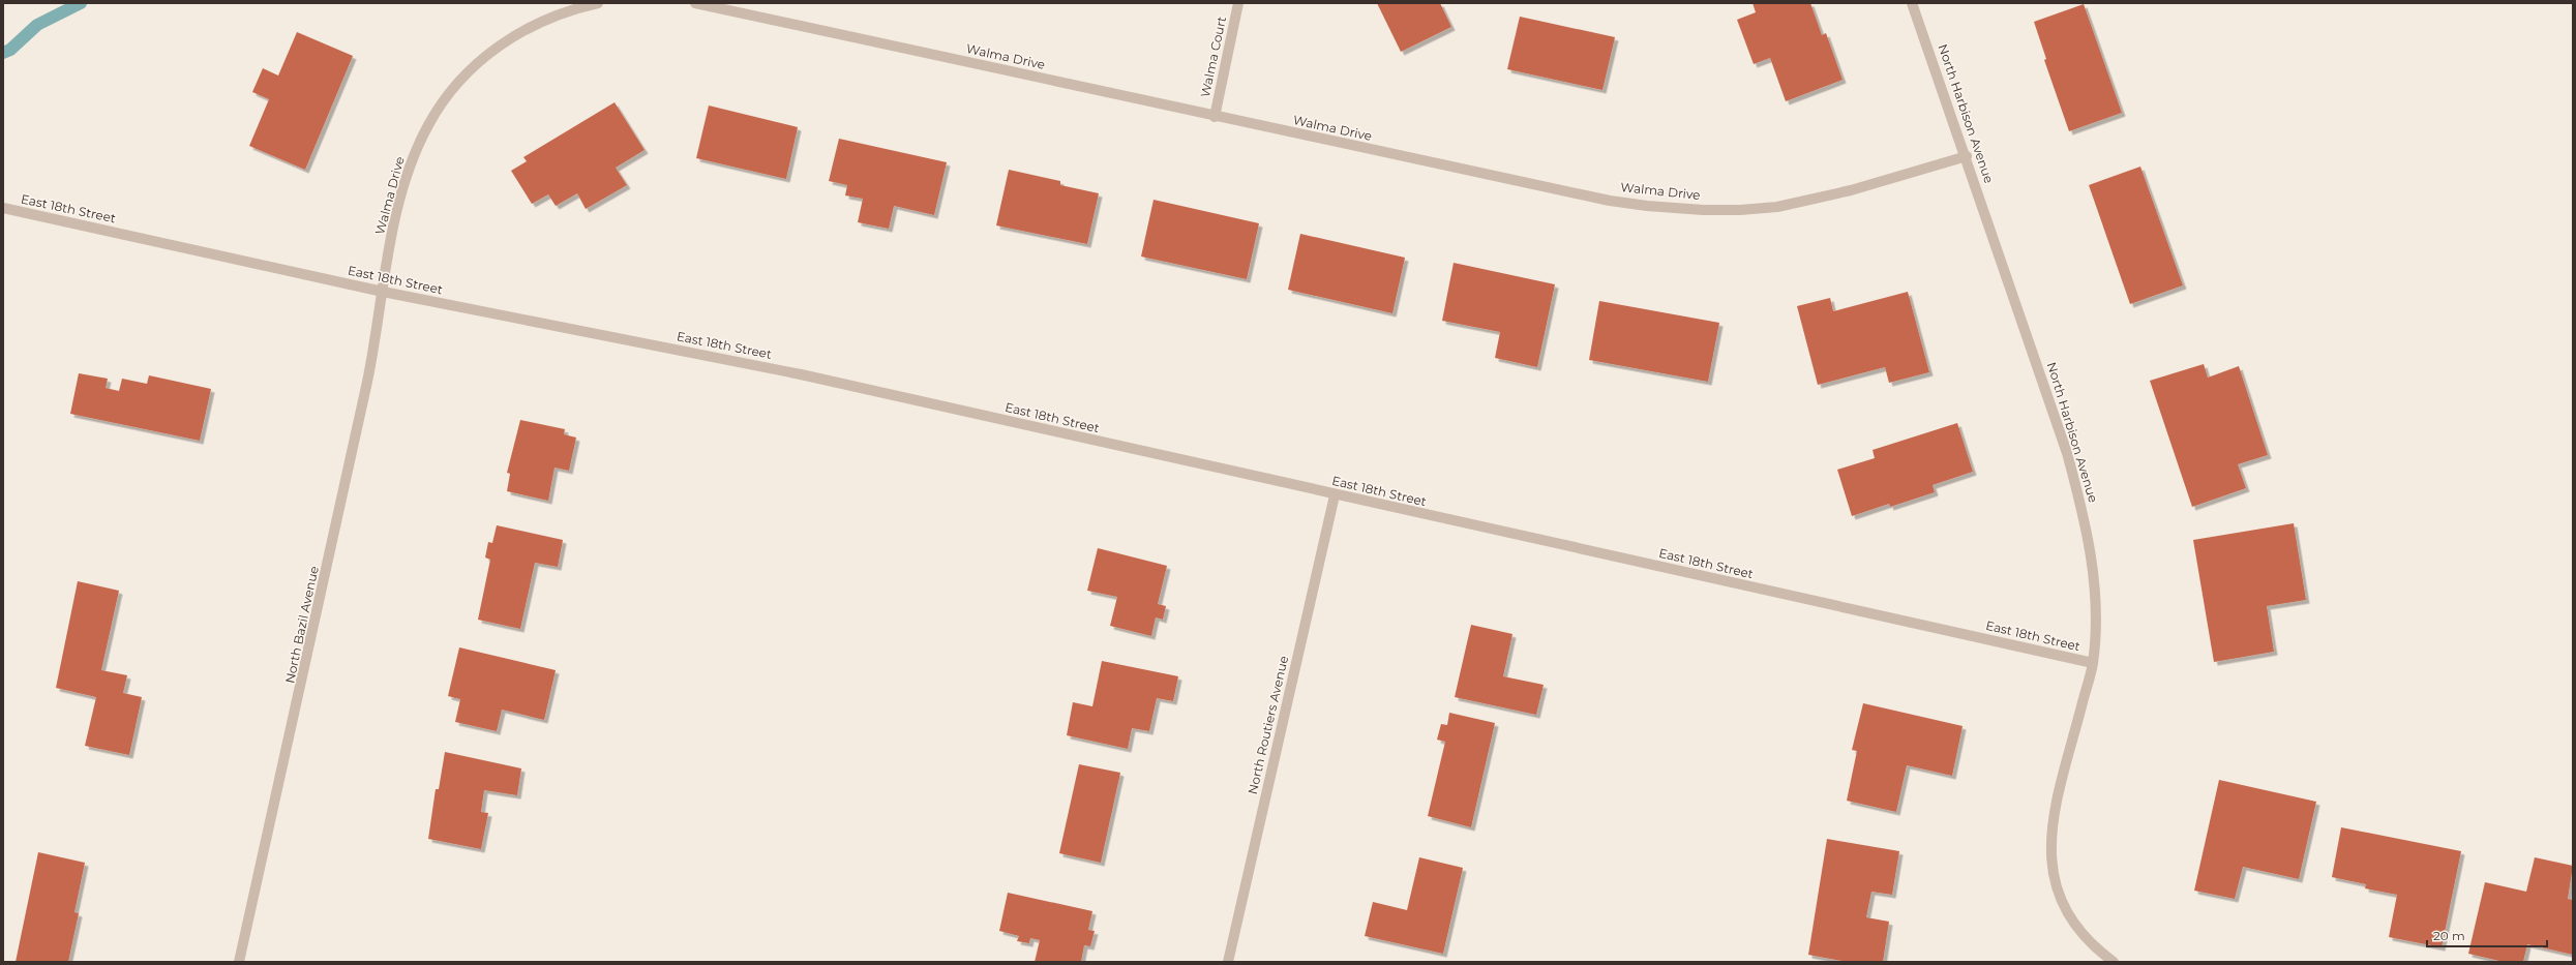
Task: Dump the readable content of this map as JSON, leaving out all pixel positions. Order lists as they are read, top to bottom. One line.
{"streets":{"street":["Walma Drive","Walma Court","North Harbison Avenue","East 18th Street","North Bazil Avenue","North Routiers Avenue"]},"crossings":[["Walma Drive","Walma Court"],["Walma Drive","North Harbison Avenue"],["Walma Drive","East 18th Street"],["Walma Drive","North Bazil Avenue"],["North Harbison Avenue","East 18th Street"],["East 18th Street","North Bazil Avenue"],["East 18th Street","North Routiers Avenue"]],"scale_bar":"20 m"}
